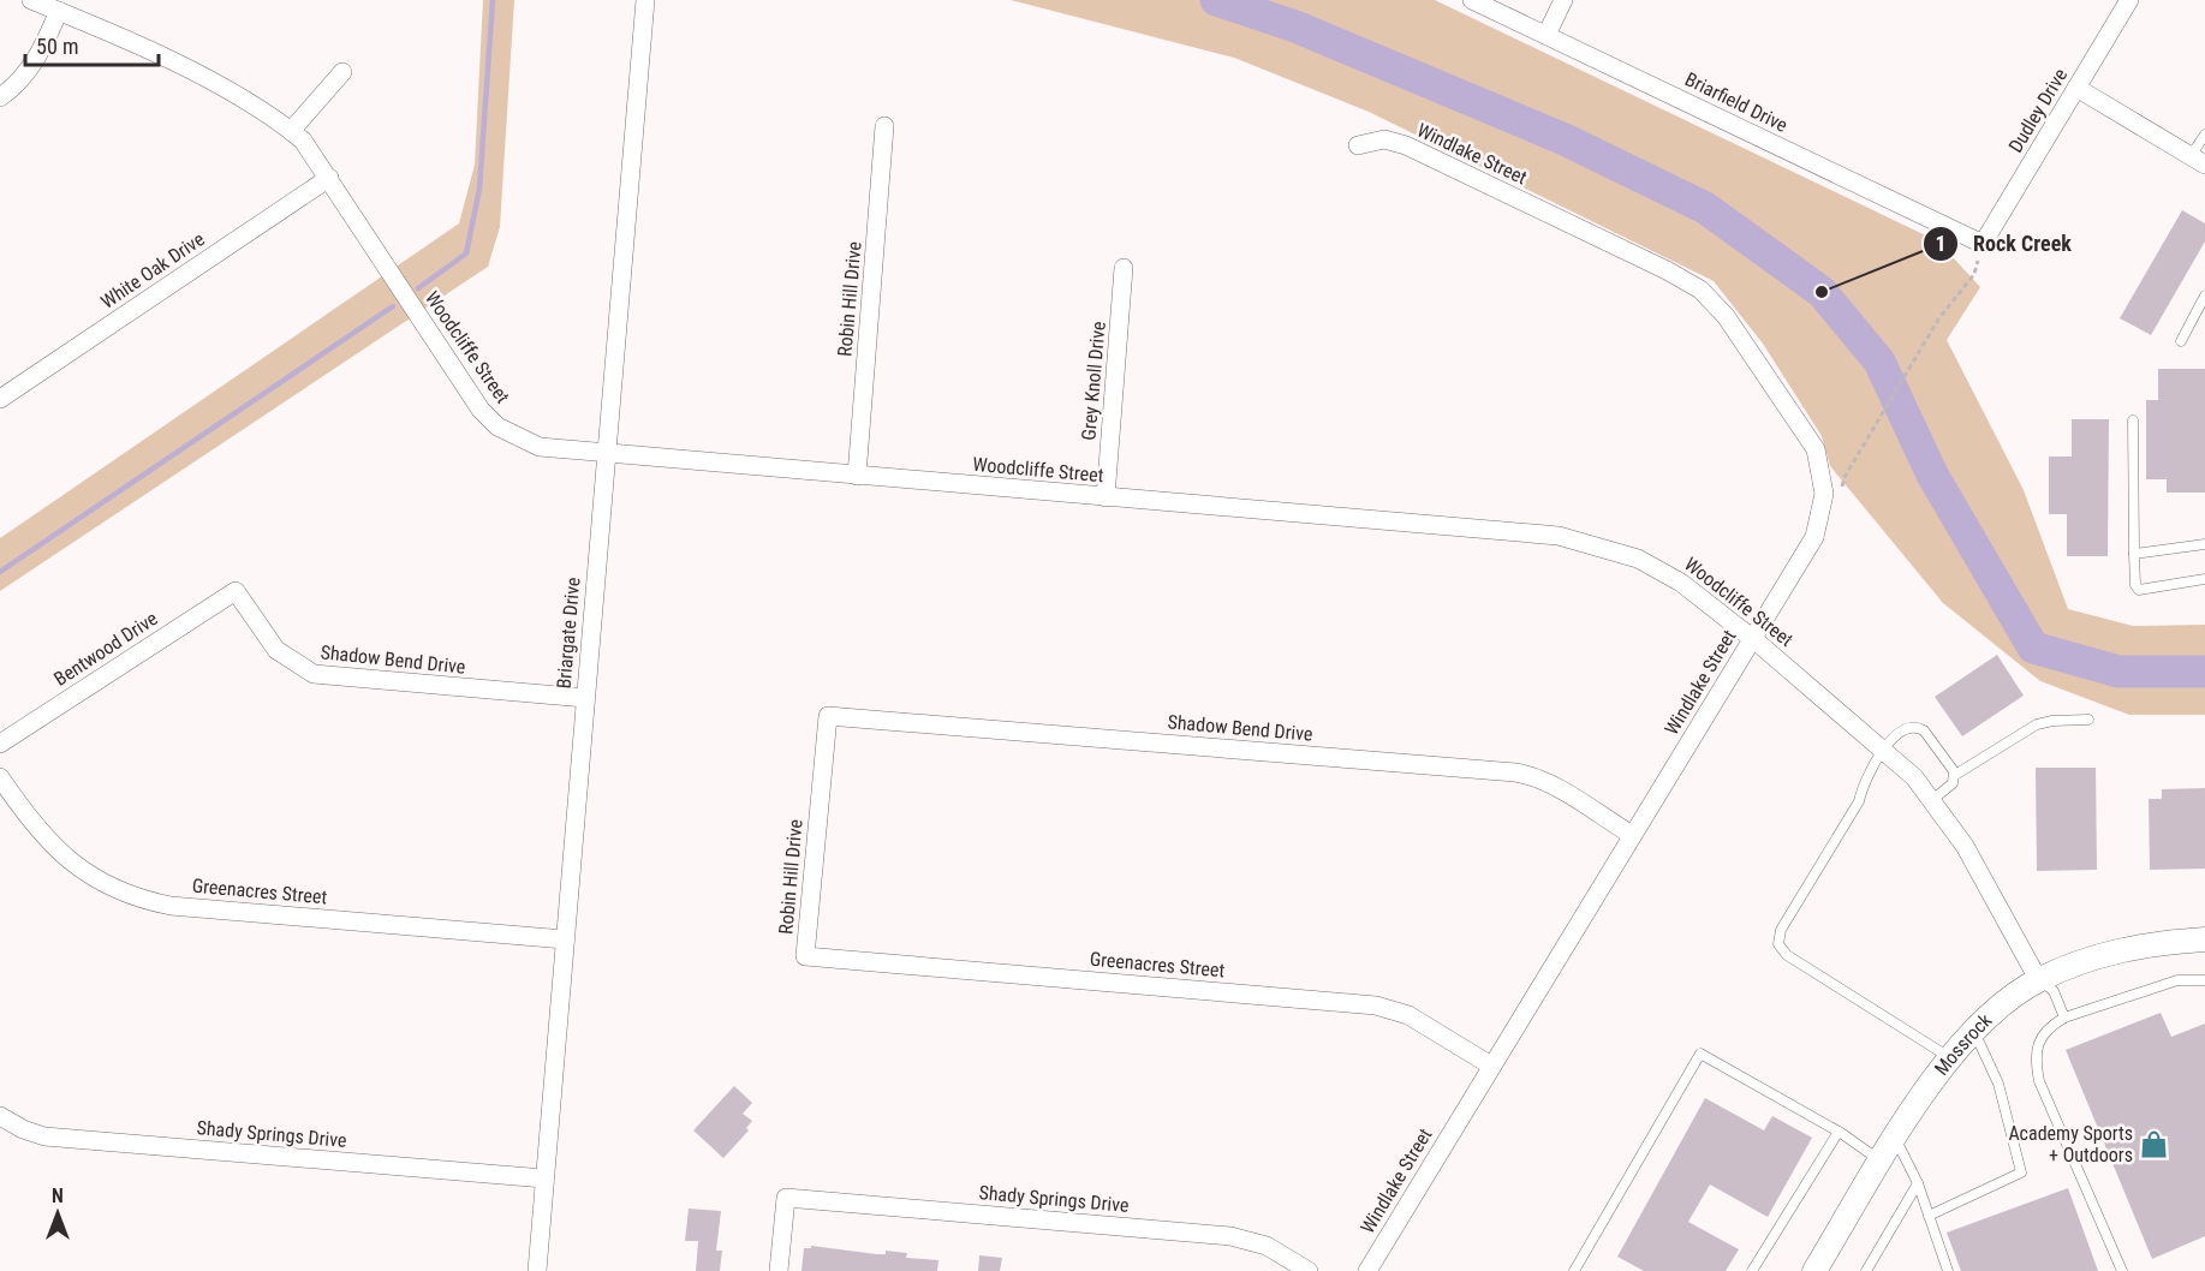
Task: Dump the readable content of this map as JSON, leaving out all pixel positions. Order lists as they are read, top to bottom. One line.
{"streets":{"street":["Briarfield Drive","Dudley Drive","Windlake Street","White Oak Drive","Robin Hill Drive","Woodcliffe Street","Grey Knoll Drive","Briargate Drive","Bentwood Drive","Shadow Bend Drive","Greenacres Street","Mossrock","Shady Springs Drive"]},"crossings":[["Briarfield Drive","Dudley Drive"],["Windlake Street","Woodcliffe Street"],["Windlake Street","Shadow Bend Drive"],["Windlake Street","Greenacres Street"],["White Oak Drive","Woodcliffe Street"],["Robin Hill Drive","Woodcliffe Street"],["Robin Hill Drive","Shadow Bend Drive"],["Robin Hill Drive","Greenacres Street"],["Woodcliffe Street","Grey Knoll Drive"],["Woodcliffe Street","Briargate Drive"],["Woodcliffe Street","Mossrock"],["Briargate Drive","Shadow Bend Drive"],["Briargate Drive","Greenacres Street"],["Briargate Drive","Shady Springs Drive"],["Bentwood Drive","Shadow Bend Drive"]],"places":{"other":["Rock Creek"],"shop":["Academy Sports + Outdoors"]},"scale_bar":"50 m","north":"top"}
